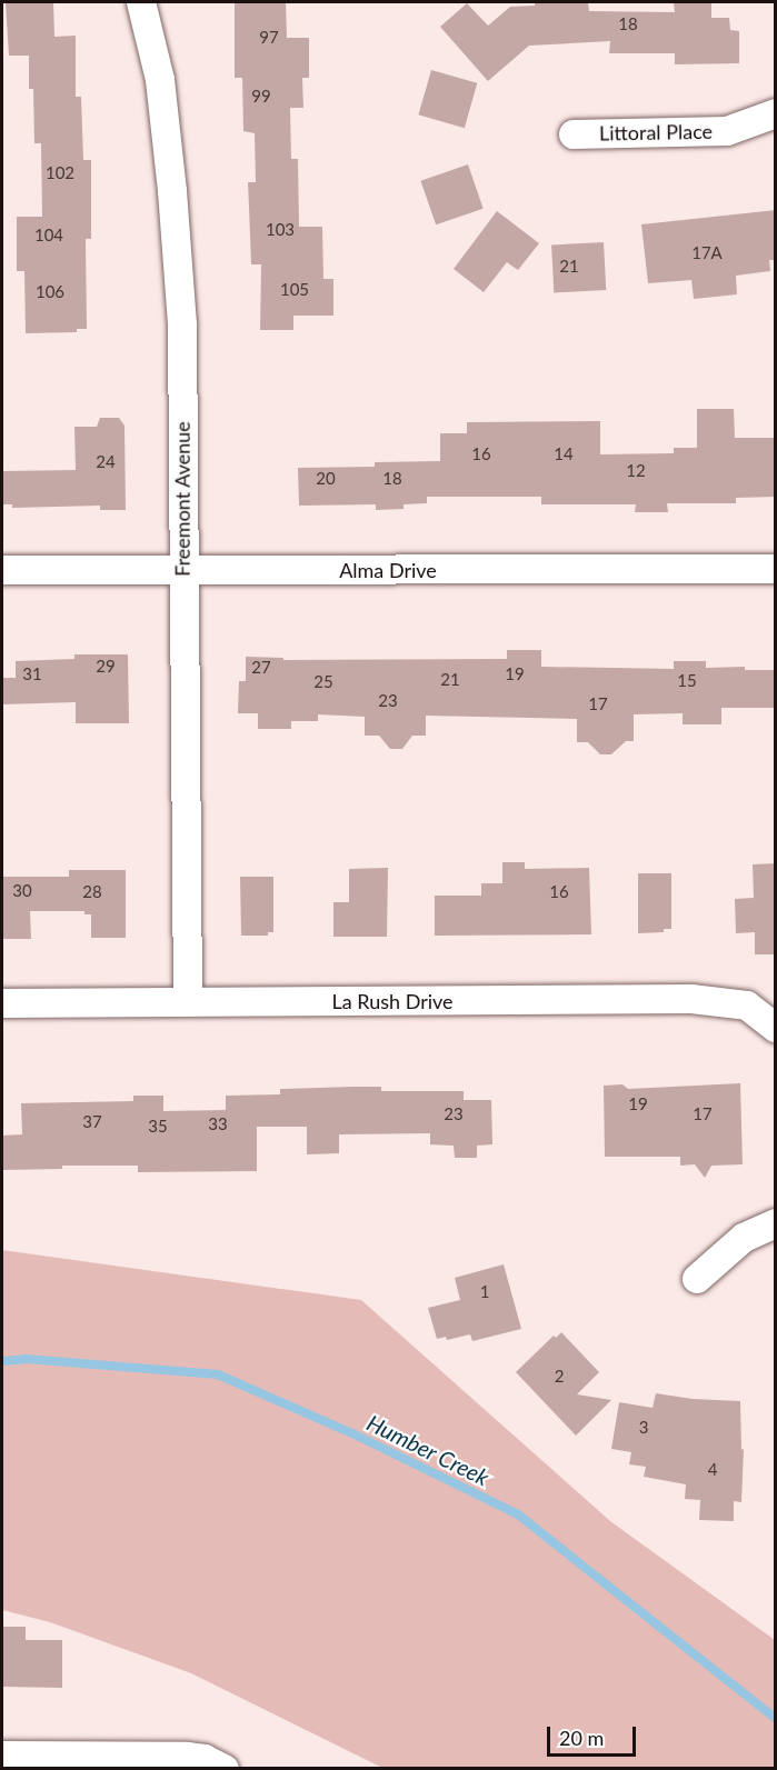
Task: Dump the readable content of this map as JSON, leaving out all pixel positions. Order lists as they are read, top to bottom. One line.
{"streets":{"street":["Littoral Place","Freemont Avenue","Alma Drive","La Rush Drive"]},"crossings":[["Freemont Avenue","Alma Drive"],["Freemont Avenue","La Rush Drive"]],"water":["Humber Creek"],"house_numbers":["18","97","99","102","103","104","17A","21","105","106","16","14","24","12","20","18","29","27","31","19","21","15","25","23","17","30","28","16","19","23","17","37","33","35","1","2","3","4"],"scale_bar":"20 m"}
